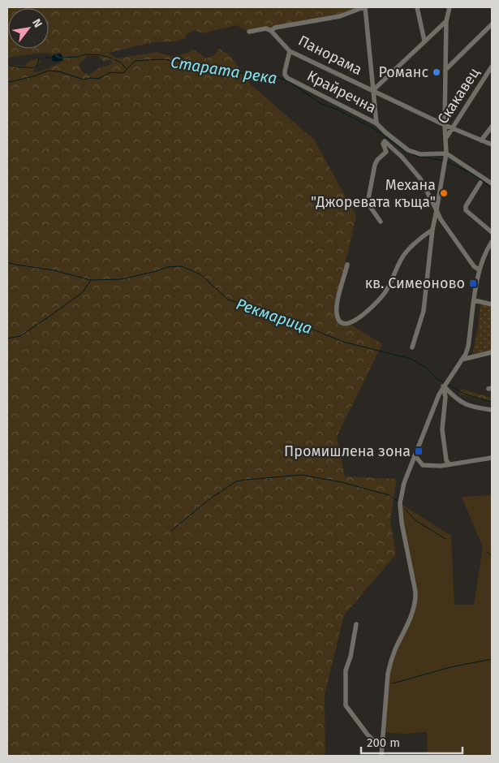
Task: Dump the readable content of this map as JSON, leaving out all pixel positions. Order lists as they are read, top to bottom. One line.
{"streets":{"street":["Панорама","Крайречна","Скакавец"]},"crossings":[["Панорама","Крайречна"],["Панорама","Скакавец"]],"water":["Старата река","Рекмарица"],"places":{"other":["Романс","Механа \"Джоревата къща\""],"transit":["кв. Симеоново","Промишлена зона"]},"scale_bar":"200 m","north":"top right"}
